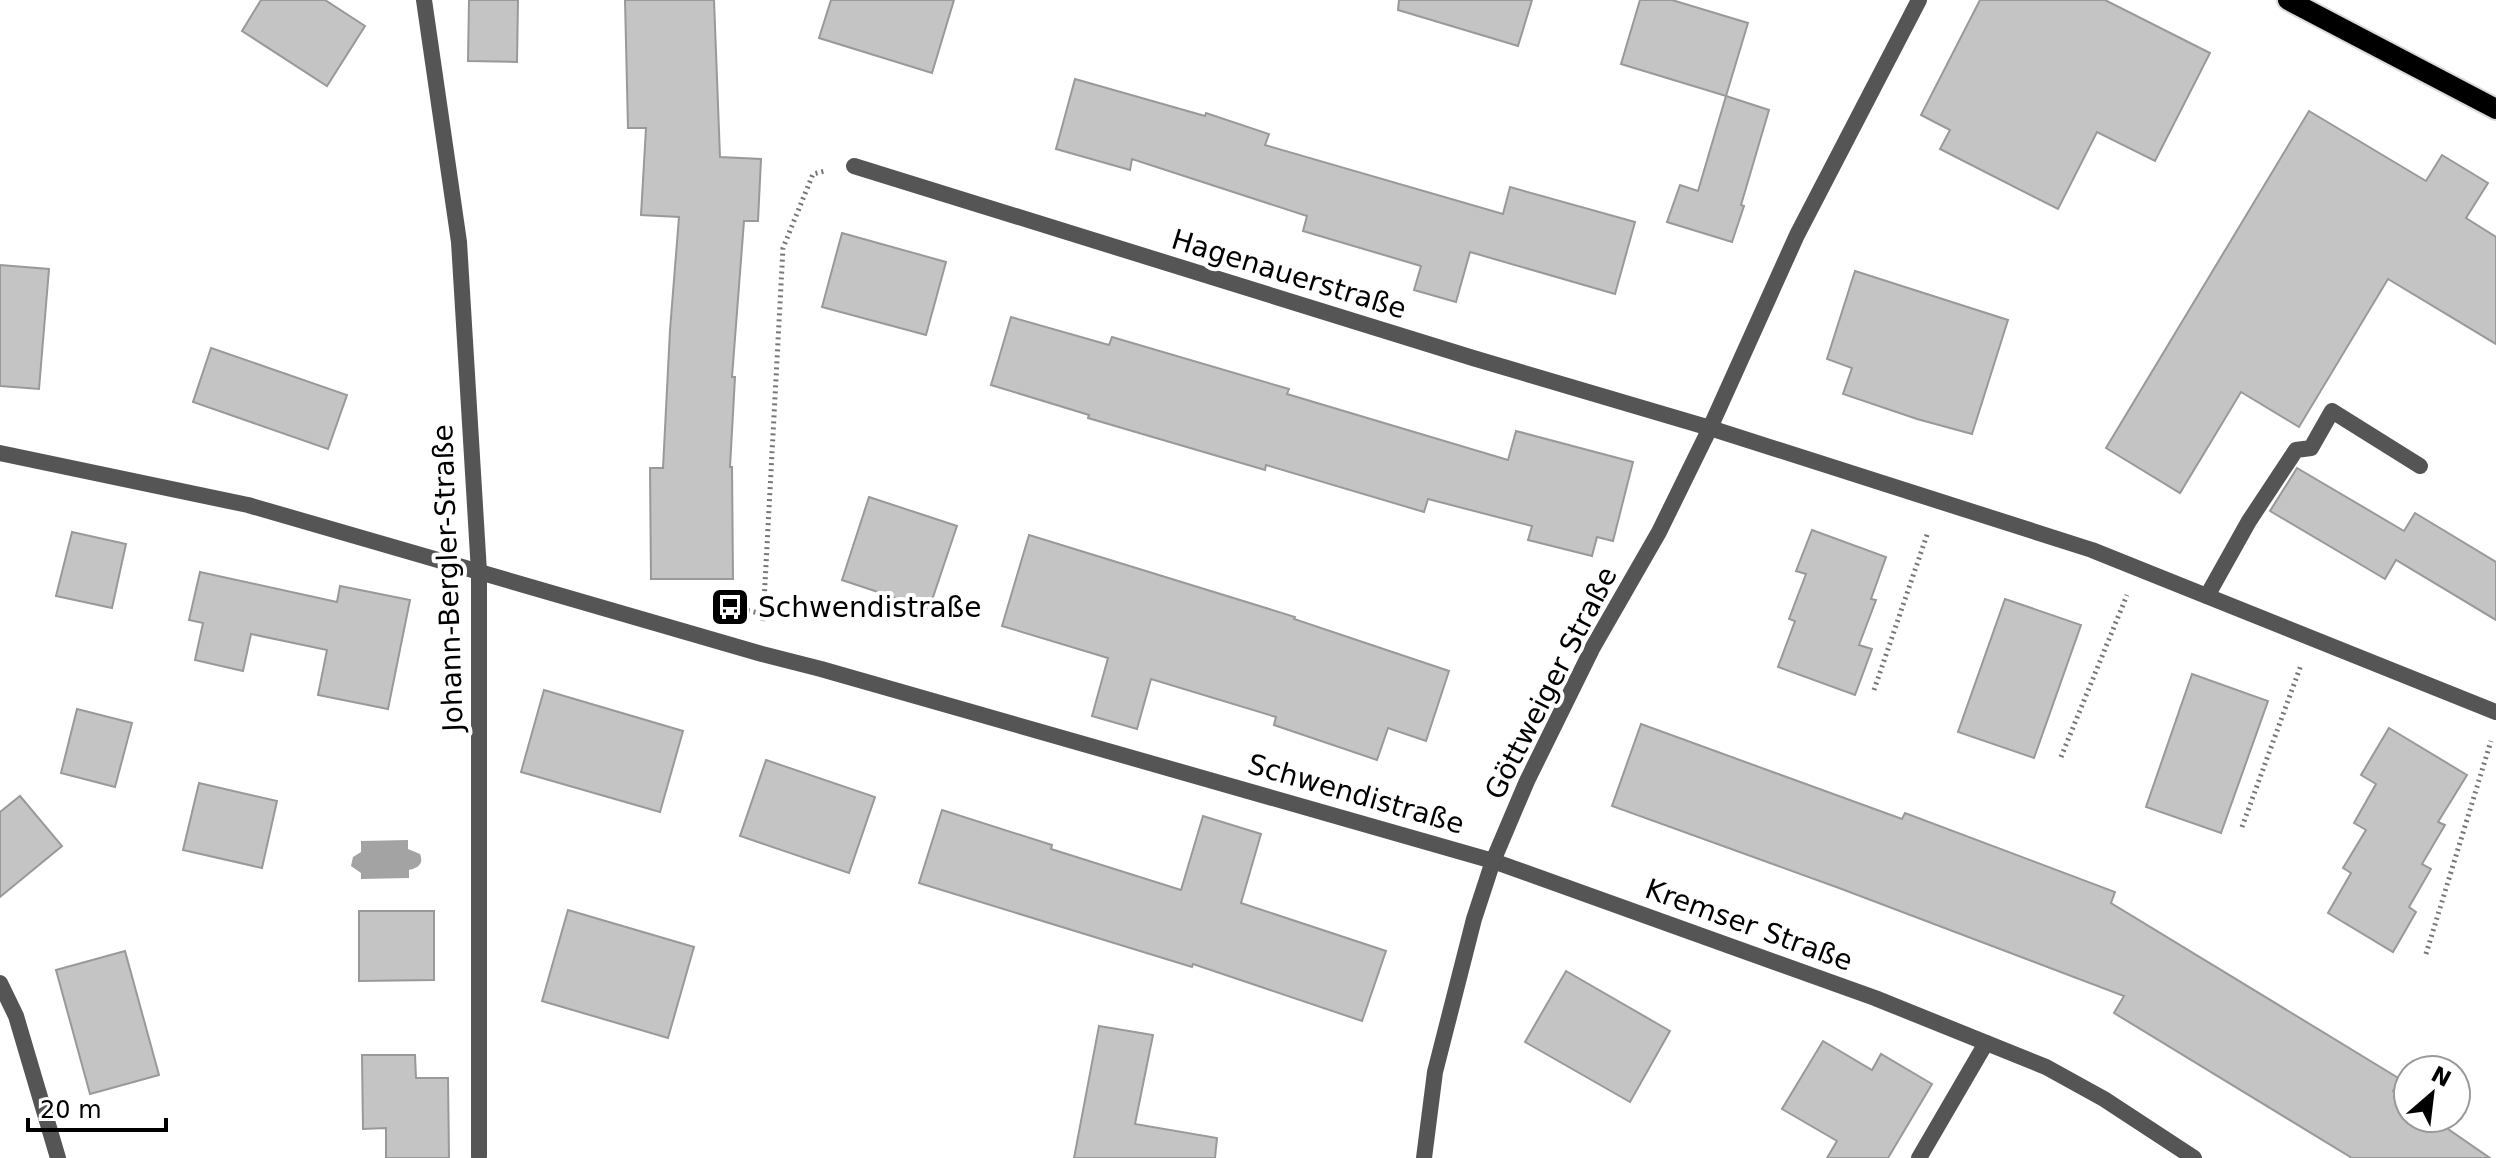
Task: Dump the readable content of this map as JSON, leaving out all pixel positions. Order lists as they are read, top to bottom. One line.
{"streets":{"street":["Hagenauerstraße","Johann-Bergler-Straße","Göttweiger Straße","Schwendistraße","Kremser Straße"]},"crossings":[["Hagenauerstraße","Göttweiger Straße"],["Johann-Bergler-Straße","Schwendistraße"],["Göttweiger Straße","Schwendistraße"],["Göttweiger Straße","Kremser Straße"],["Schwendistraße","Kremser Straße"]],"places":{"bus stop":["Schwendistraße"]},"scale_bar":"20 m","north":"top right"}
